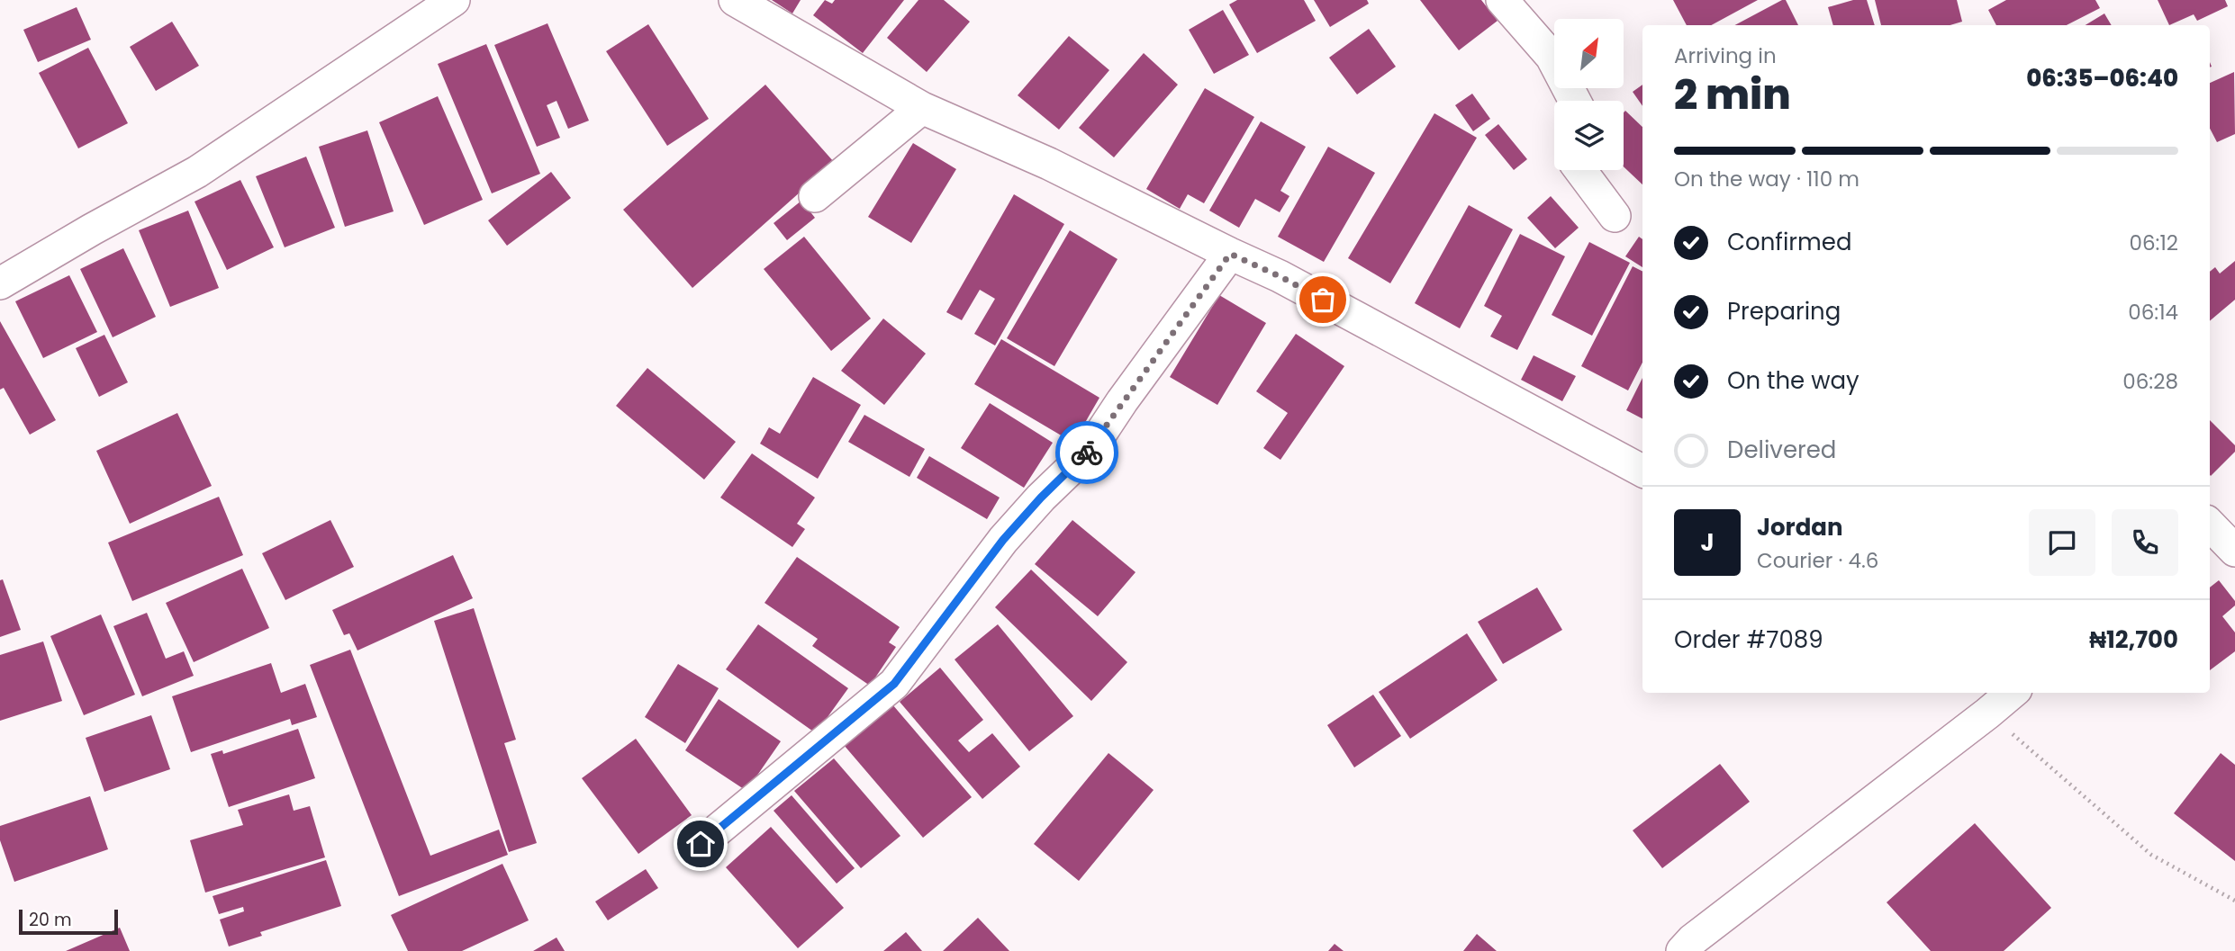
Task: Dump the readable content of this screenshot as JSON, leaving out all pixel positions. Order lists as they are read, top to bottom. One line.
{"scale_bar":"20 m","north":"top right","page":{"heading":["2 min","Arriving in","06:35–06:40"],"panel":["Jordan","Courier · 4.6","Order #7089","₦12,700"],"bar":"On the way · 110 m","list":[["Confirmed","06:12"],["Preparing","06:14"],["On the way","06:28"],"Delivered"],"round":"J","scale":"20 m"}}
